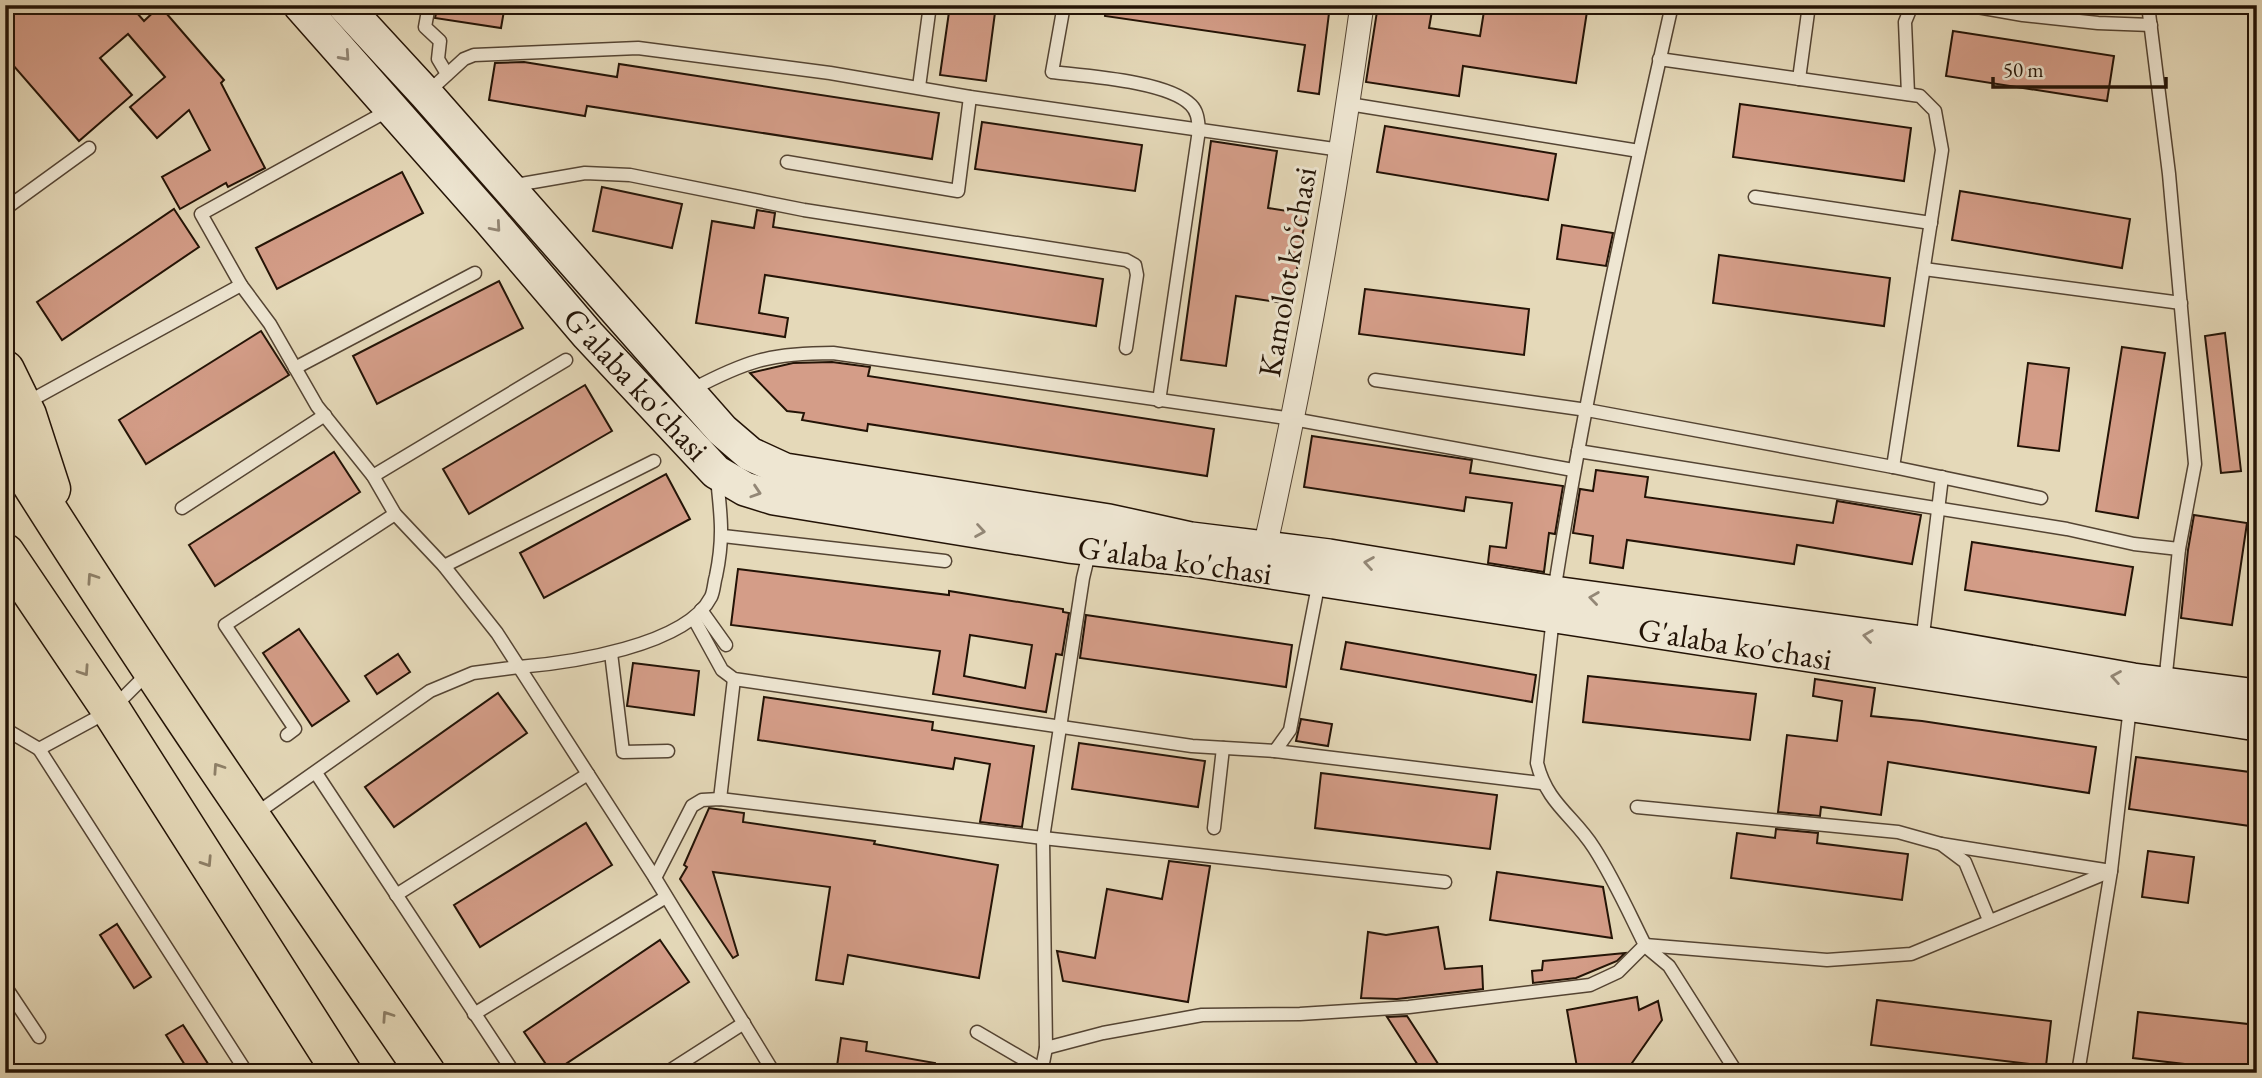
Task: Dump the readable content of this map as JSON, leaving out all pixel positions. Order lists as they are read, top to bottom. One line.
{"streets":{"main road":["G'alaba ko'chasi"],"street":["Kamolot koʻchasi"]},"crossings":[["Kamolot koʻchasi","G'alaba ko'chasi"]],"scale_bar":"50 m"}
